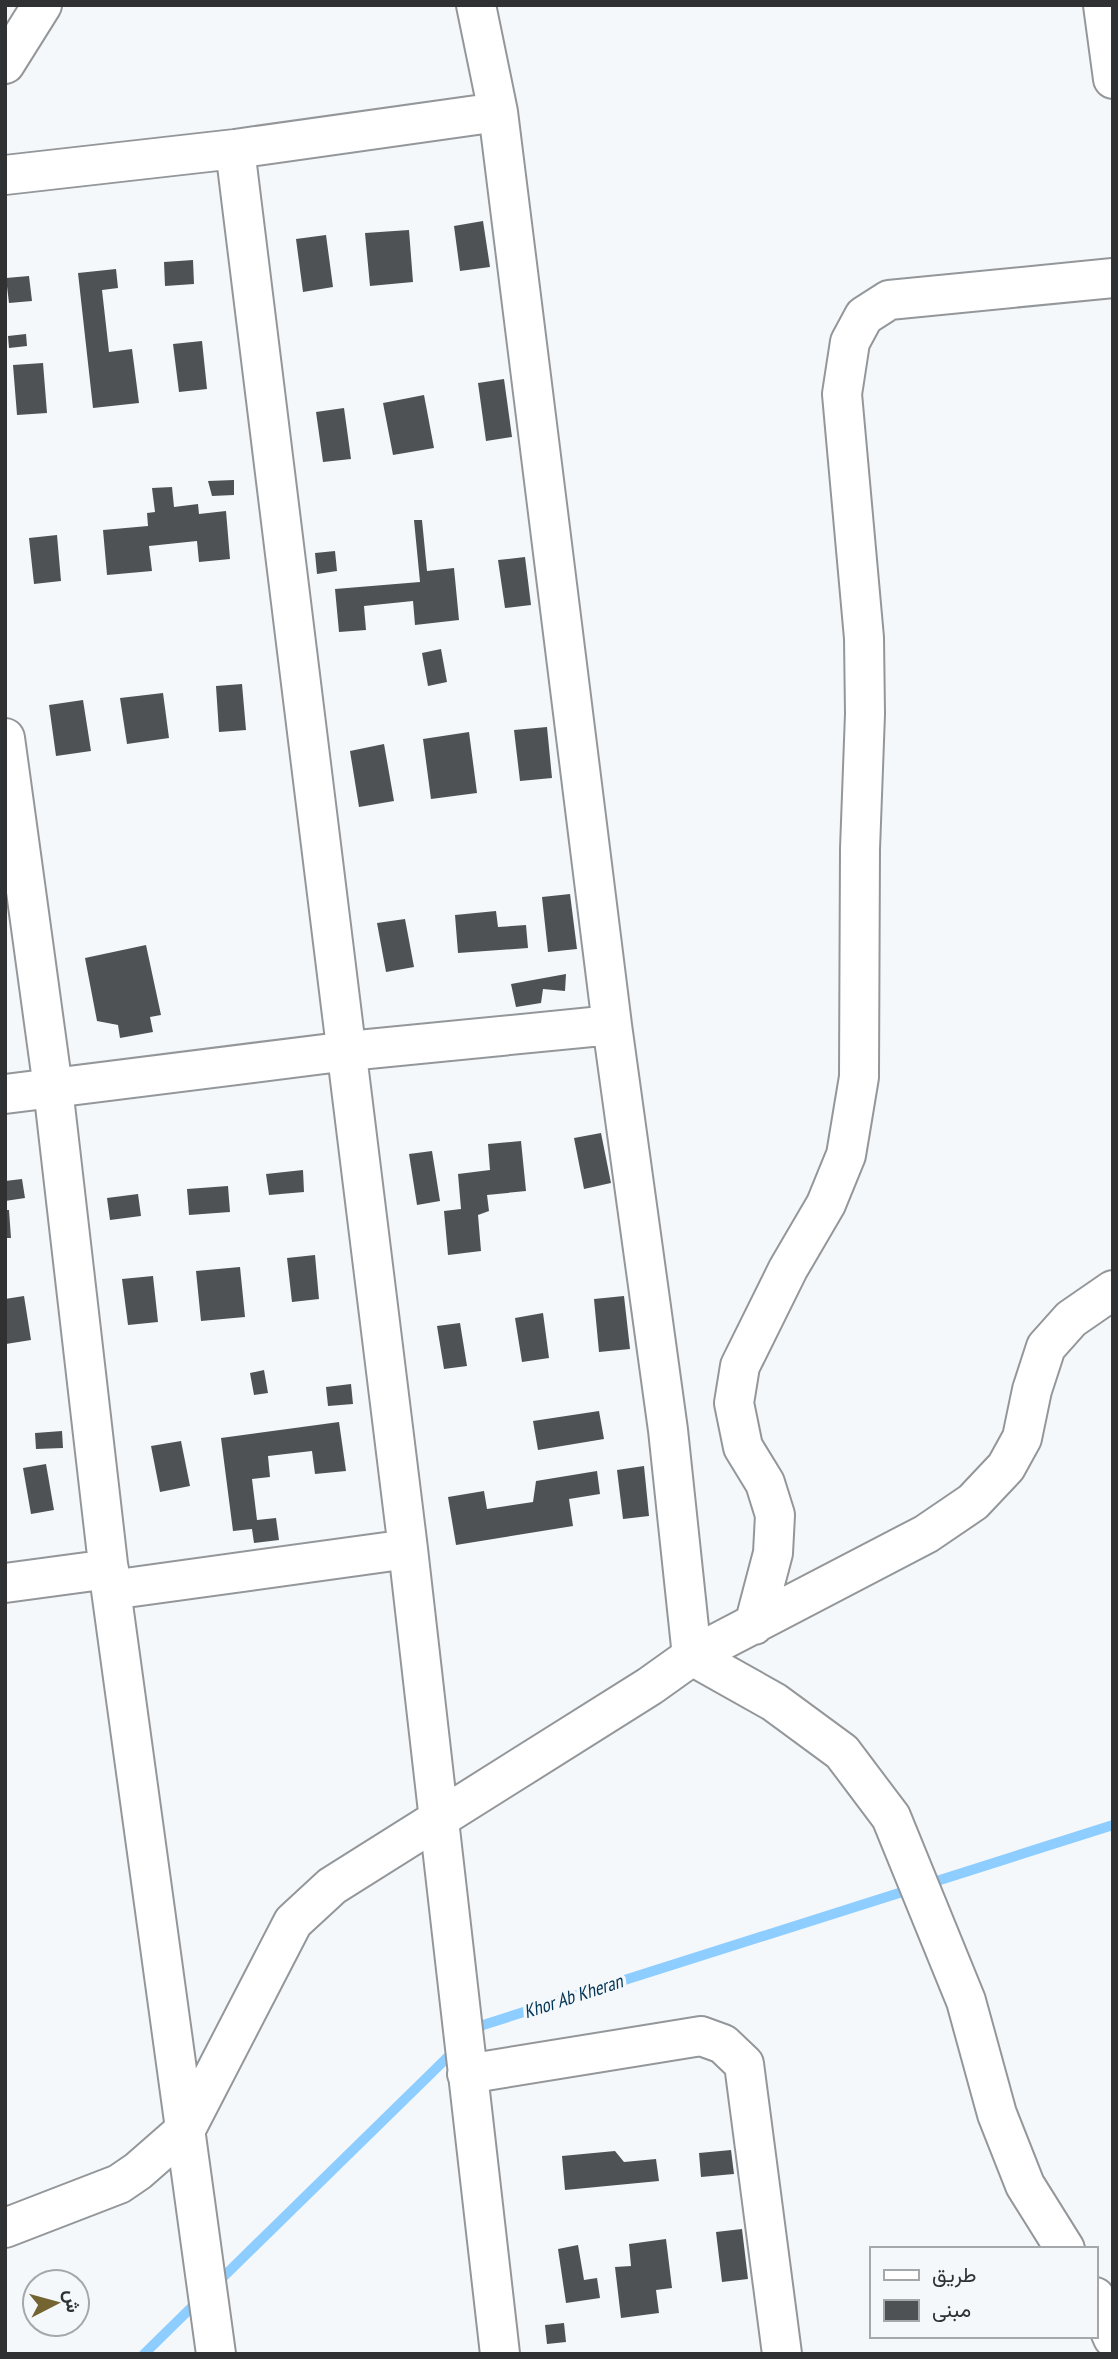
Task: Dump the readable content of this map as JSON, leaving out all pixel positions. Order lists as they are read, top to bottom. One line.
{"water":["Khor Ab Kheran"],"legend":["طريق","مبنى"],"north":"right"}
